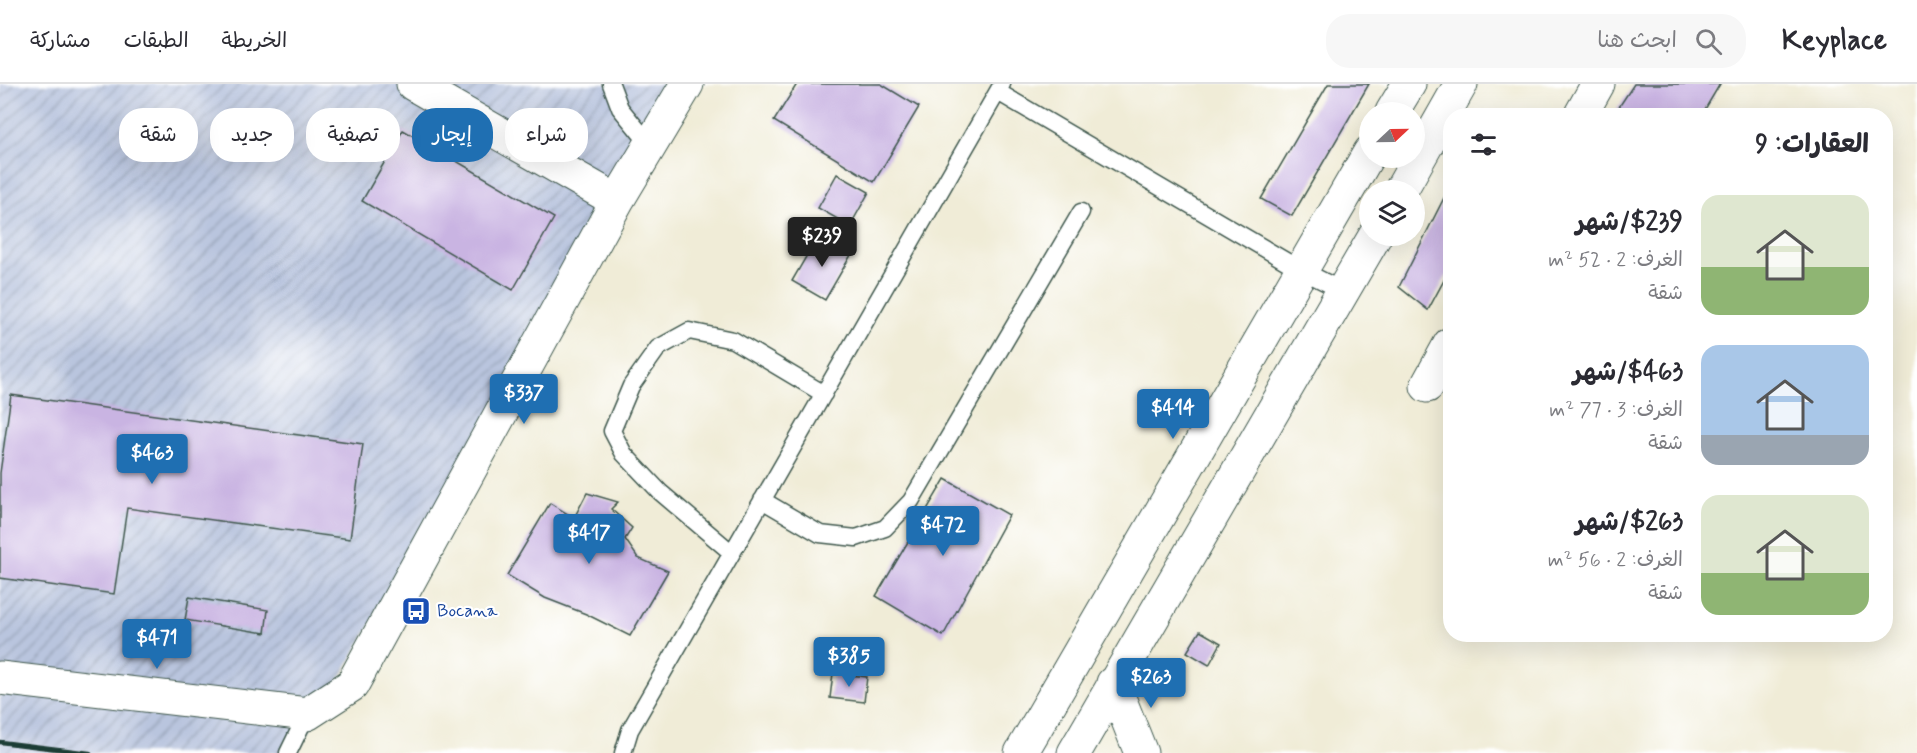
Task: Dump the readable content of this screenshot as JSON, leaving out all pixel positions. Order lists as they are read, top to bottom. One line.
{"places":{"bus stop":["Bocana"]},"north":"right","page":{"header":"Keyplace","search":"ابحث هنا","nav":["الخريطة","الطبقات","مشاركة"],"chip":["شراء","إيجار","تصفية","جديد","شقة"],"heading":"العقارات: 9","list":[{"name":"$239/شهر","note":"الغرف: 2 · 52 m² · شقة"},{"name":"$463/شهر","note":"الغرف: 3 · 77 m² · شقة"},{"name":"$263/شهر","note":"الغرف: 2 · 56 m² · شقة"}],"price":["$239","$337","$414","$463","$472","$417","$471","$385","$263"]}}
